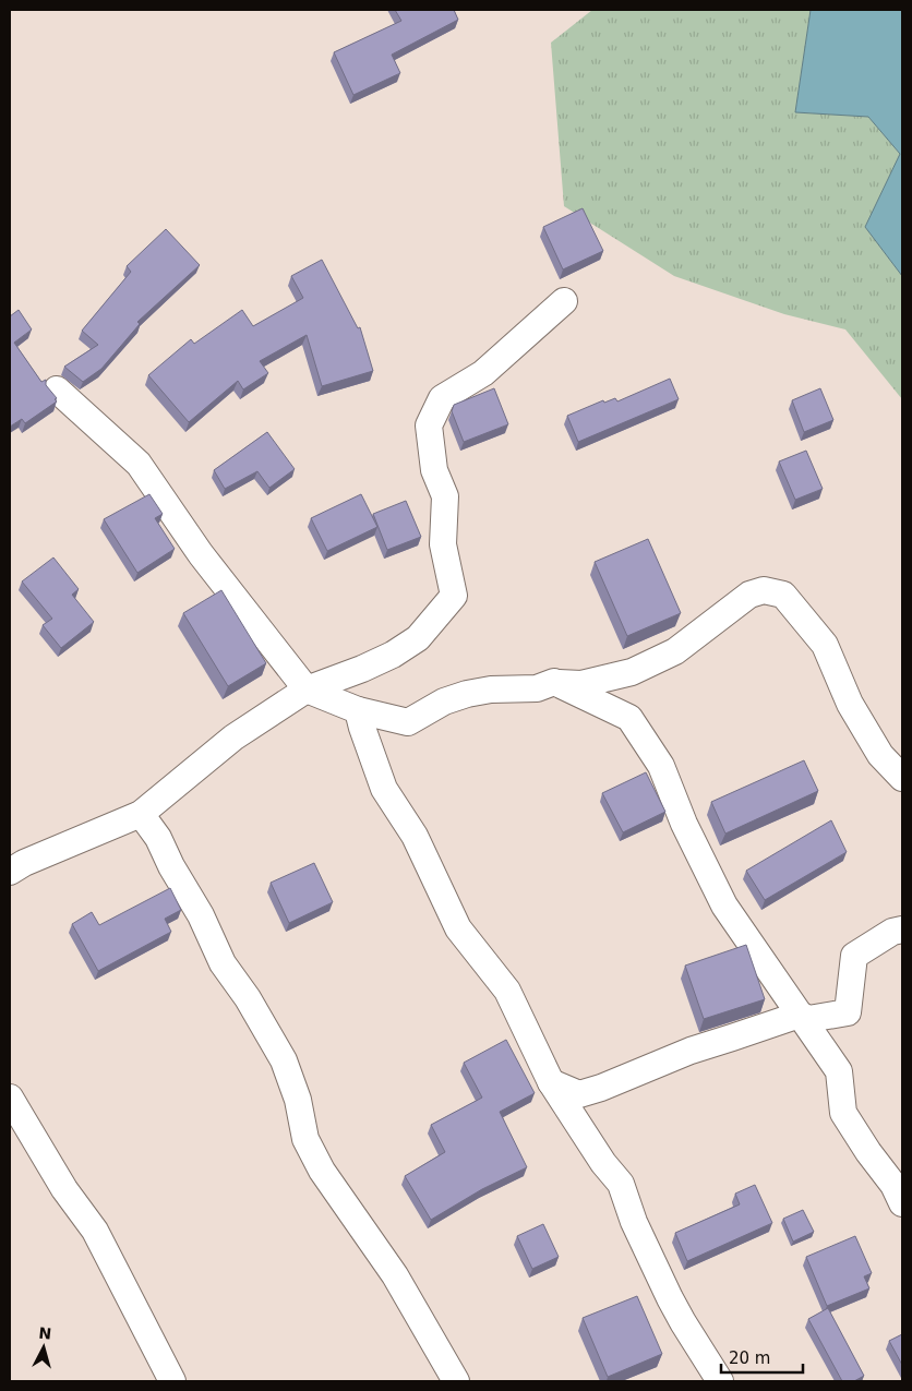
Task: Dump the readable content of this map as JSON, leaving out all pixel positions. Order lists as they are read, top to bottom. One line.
{"scale_bar":"20 m","north":"top"}
